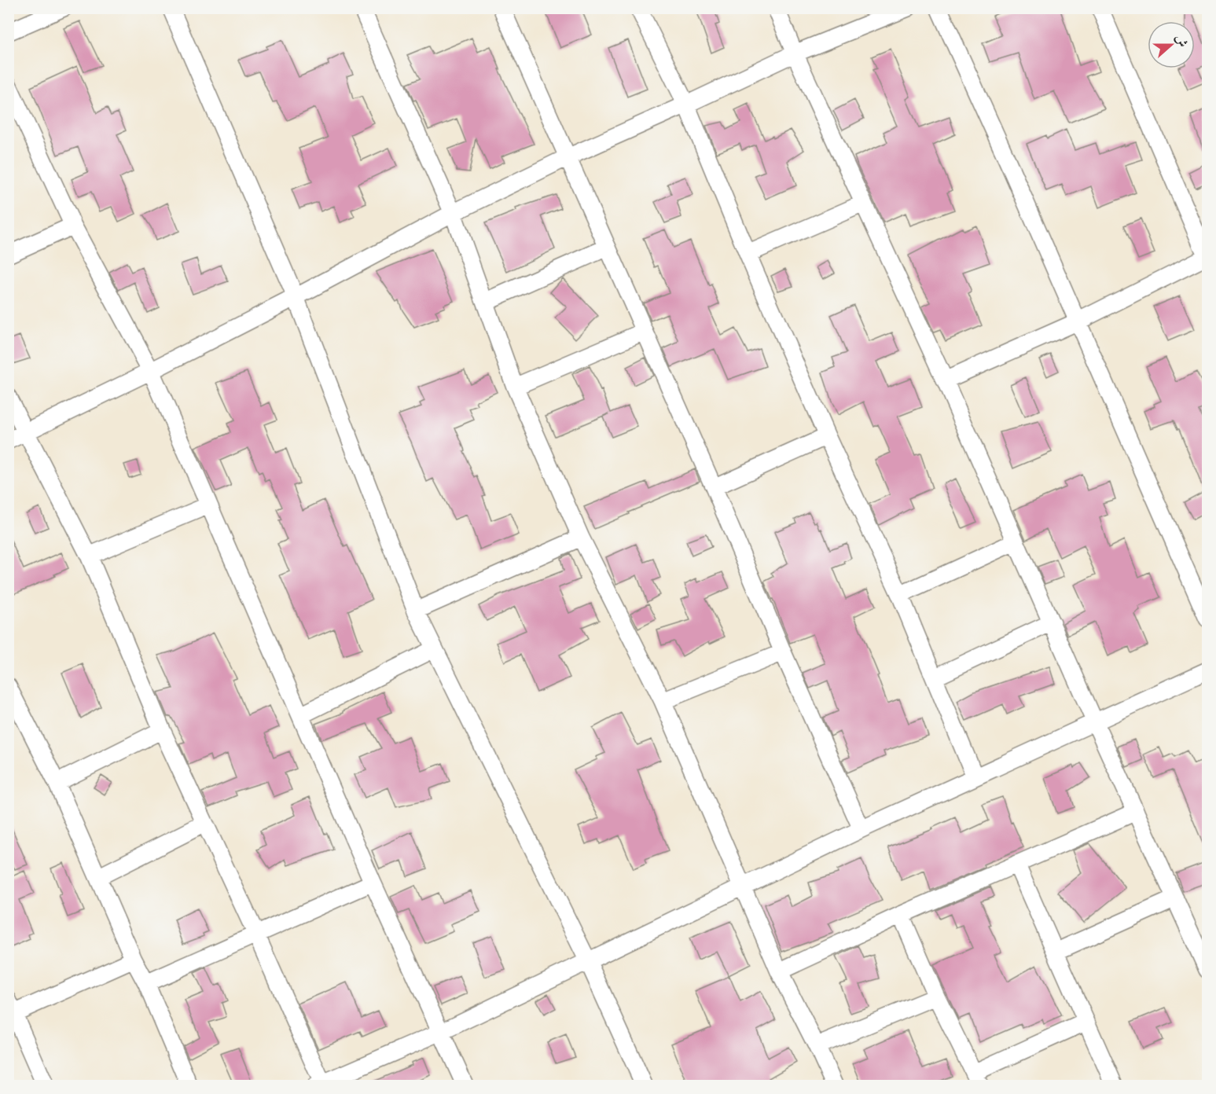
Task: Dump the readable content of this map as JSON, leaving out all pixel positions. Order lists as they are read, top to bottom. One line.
{"north":"right"}
